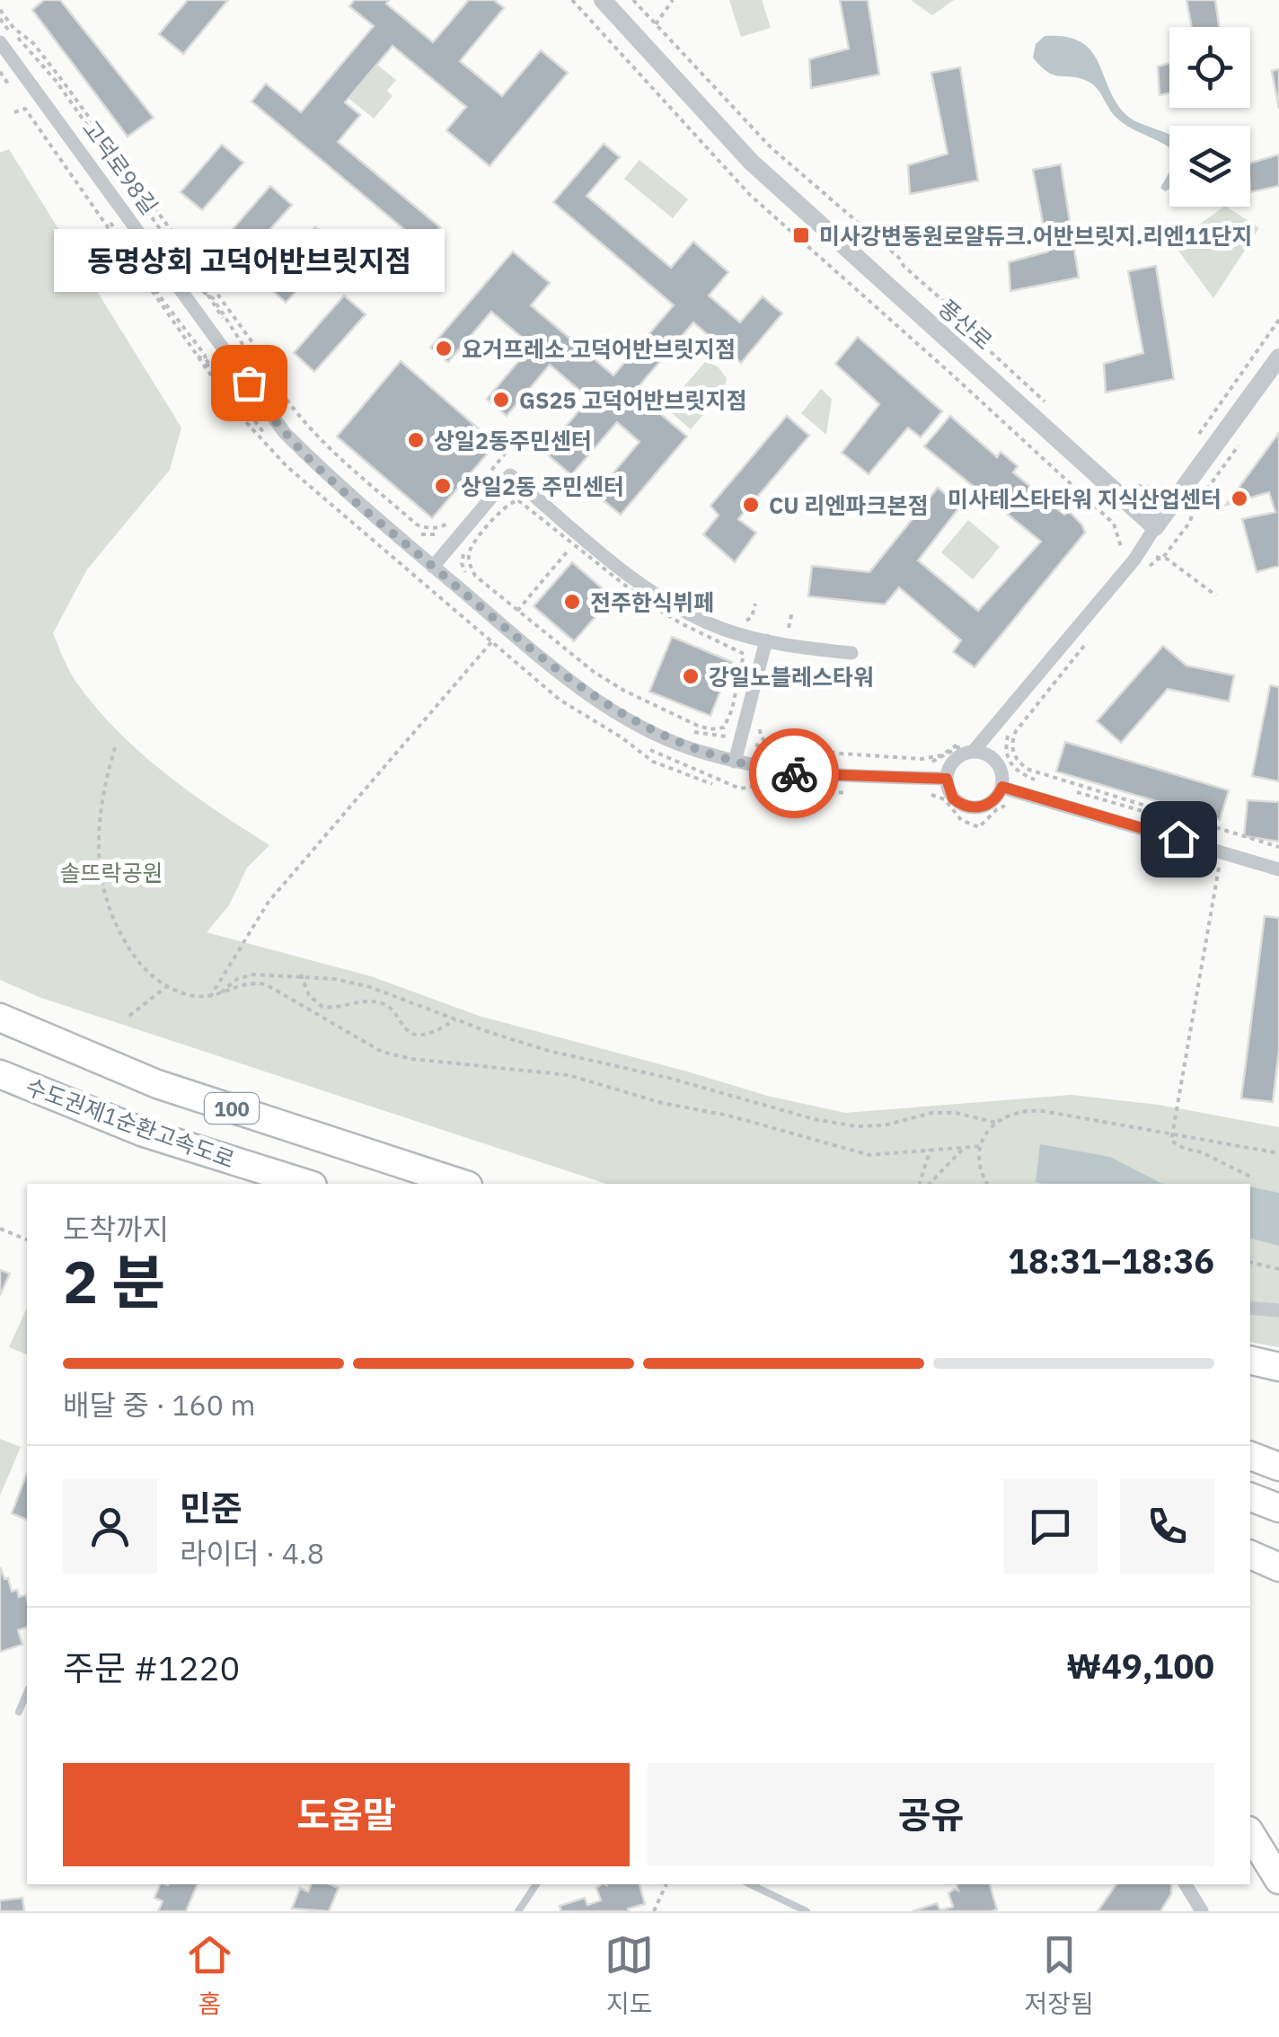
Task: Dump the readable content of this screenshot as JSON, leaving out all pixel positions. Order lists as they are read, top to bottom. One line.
{"streets":{"highway":["100","수도권제1순환고속도로"],"street":["고덕로98길","풍산로"]},"parks":["솔뜨락공원"],"places":{"transit":["미사강변동원로얄듀크.어반브릿지.리엔11단지"],"other":["요거프레소 고덕어반브릿지점","동명상회 고덕어반브릿지점","GS25 고덕어반브릿지점","상일2동주민센터","상일2동 주민센터","미사테스타타워 지식산업센터","CU 리엔파크본점","전주한식뷔페","강일노블레스타워"]},"page":{"bubble":"동명상회 고덕어반브릿지점","heading":["2 분","도착까지","18:31–18:36"],"panel":["민준","라이더 · 4.8","주문 #1220","₩49,100"],"bar":"배달 중 · 160 m","buttons":["도움말","공유"],"tabs":["홈","지도","저장됨"]}}
